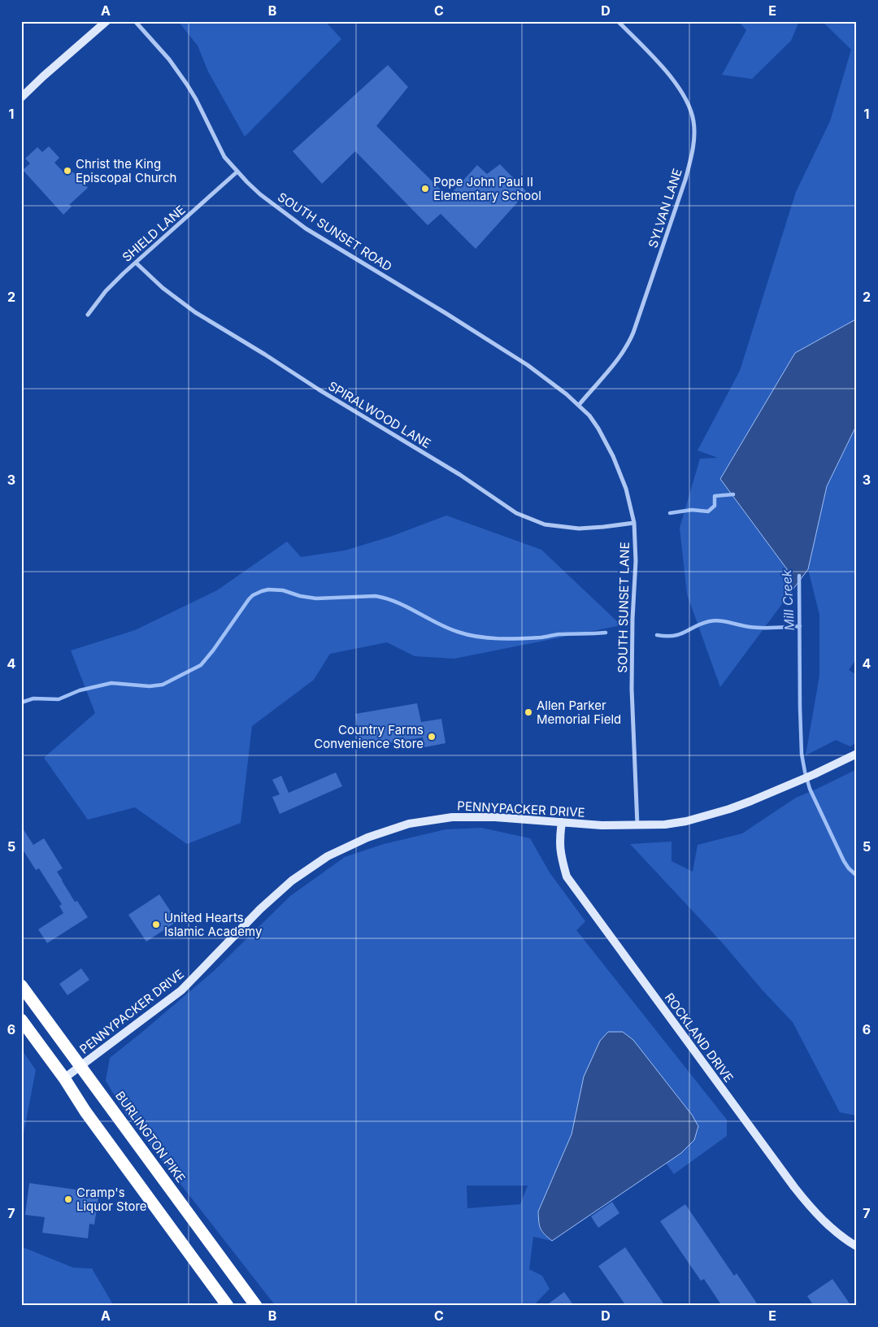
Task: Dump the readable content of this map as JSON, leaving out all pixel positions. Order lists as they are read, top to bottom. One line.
{"streets":{"highway":["BURLINGTON PIKE"],"street":["SYLVAN LANE","SOUTH SUNSET ROAD","SHIELD LANE","SPIRALWOOD LANE","SOUTH SUNSET LANE","PENNYPACKER DRIVE","ROCKLAND DRIVE"]},"crossings":[["SYLVAN LANE","SOUTH SUNSET ROAD"],["SYLVAN LANE","SOUTH SUNSET LANE"],["SOUTH SUNSET ROAD","SHIELD LANE"],["SOUTH SUNSET ROAD","SOUTH SUNSET LANE"],["SHIELD LANE","SPIRALWOOD LANE"],["SPIRALWOOD LANE","SOUTH SUNSET LANE"],["SOUTH SUNSET LANE","PENNYPACKER DRIVE"],["PENNYPACKER DRIVE","ROCKLAND DRIVE"],["PENNYPACKER DRIVE","BURLINGTON PIKE"]],"water":["Mill Creek"],"places":["Christ the King Episcopal Church","Pope John Paul II Elementary School","Allen Parker Memorial Field","Country Farms Convenience Store","United Hearts Islamic Academy","Cramp's Liquor Store"],"grid":{"columns":["A","B","C","D","E"],"rows":["1","2","3","4","5","6","7"]}}
